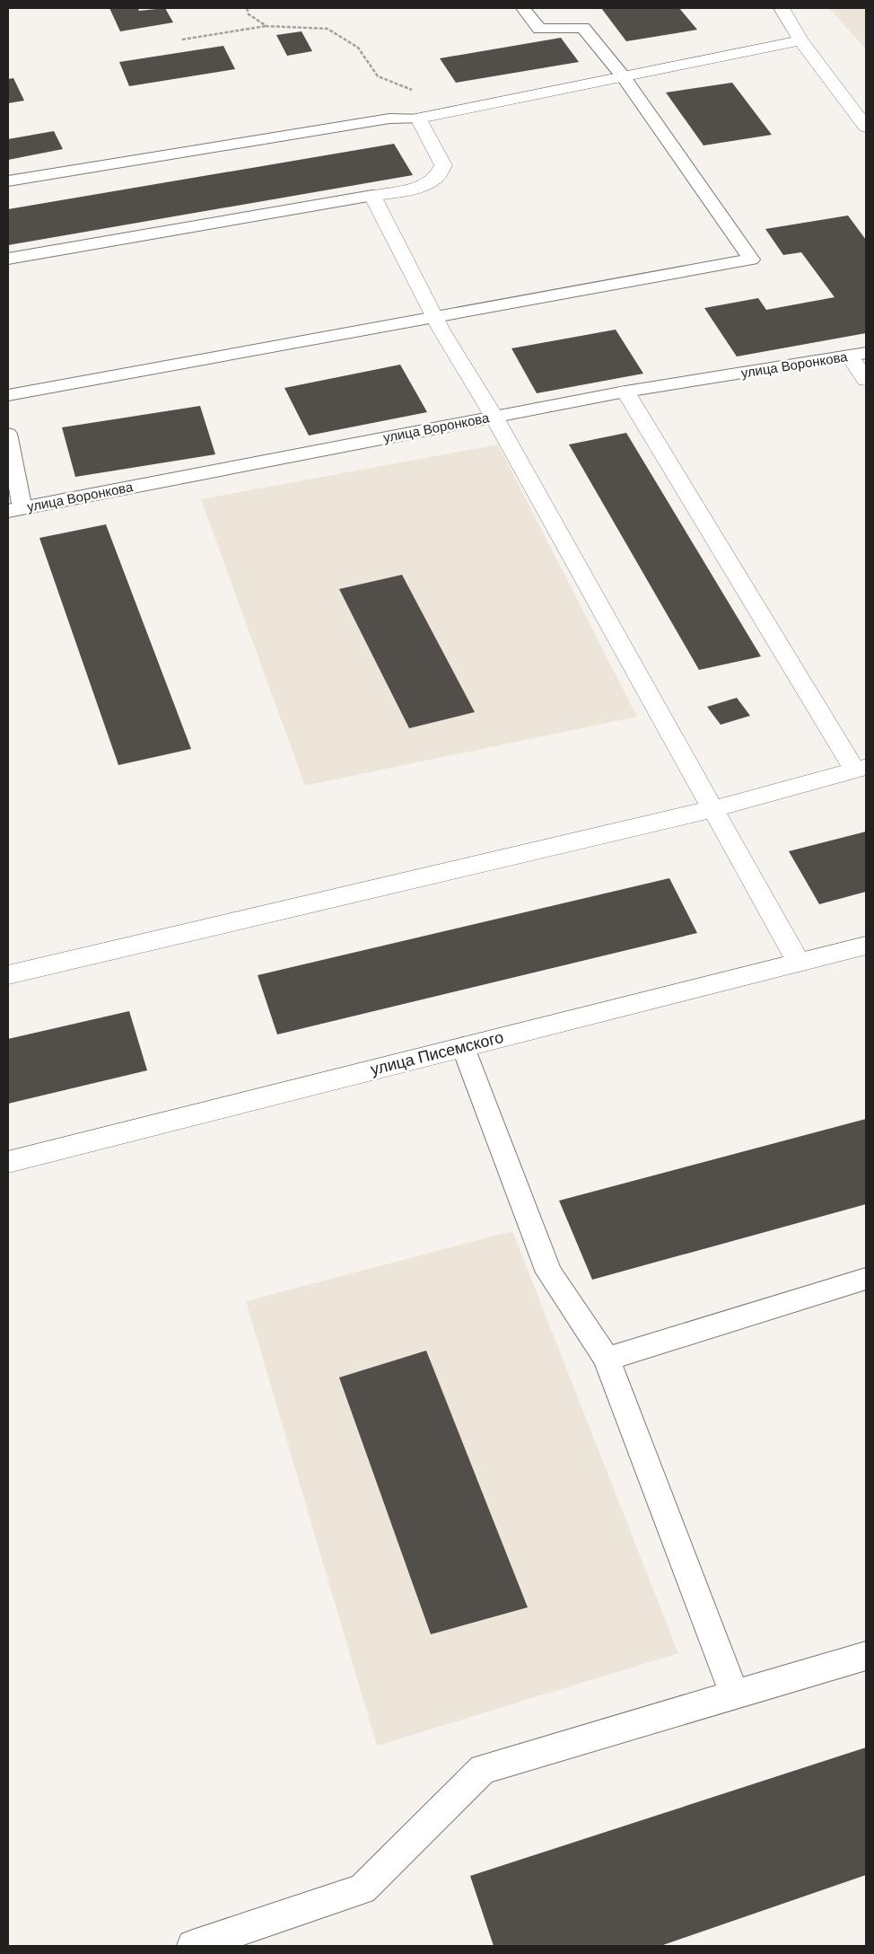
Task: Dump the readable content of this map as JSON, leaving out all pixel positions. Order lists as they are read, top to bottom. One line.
{"streets":{"street":["улица Писемского"],"lane":["улица Воронкова"]}}
